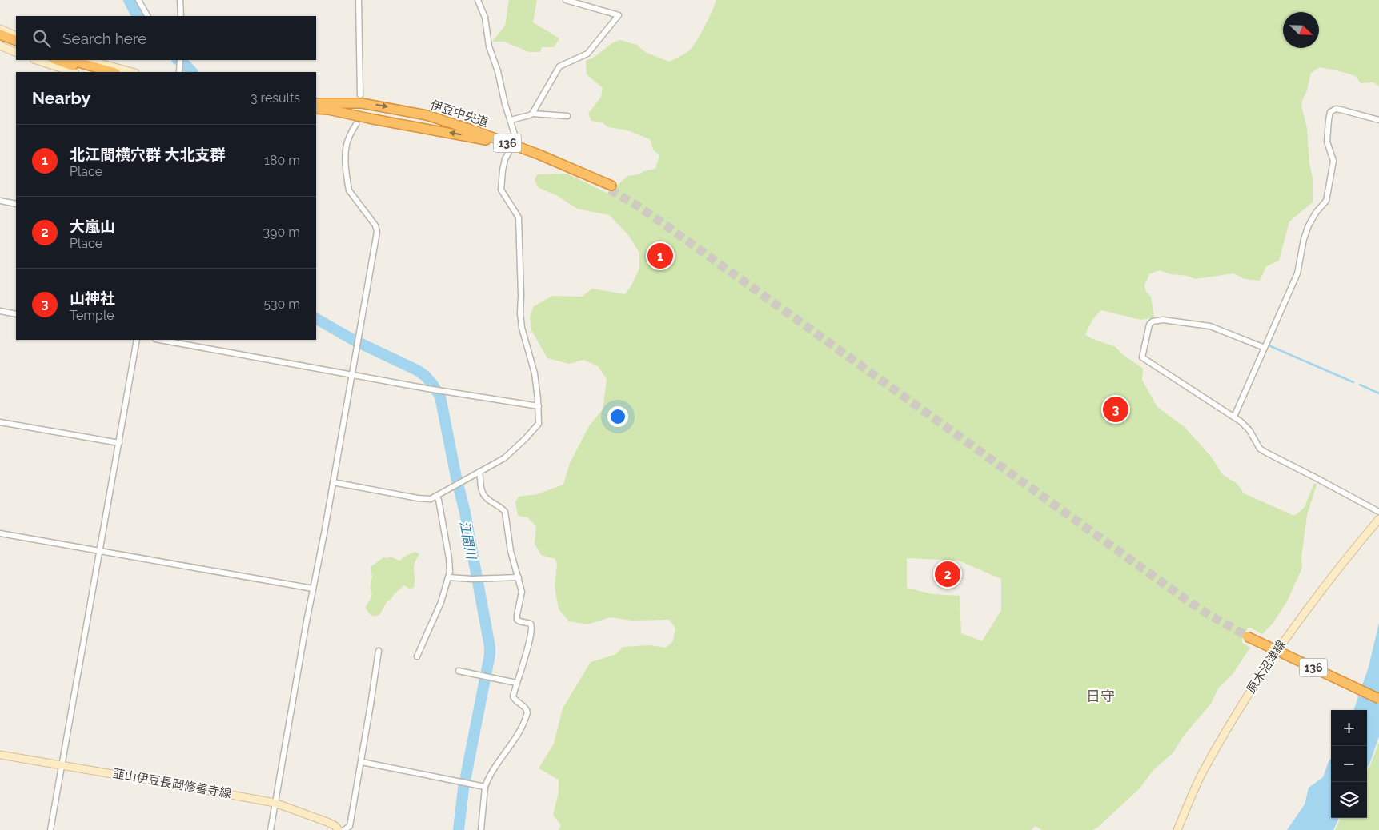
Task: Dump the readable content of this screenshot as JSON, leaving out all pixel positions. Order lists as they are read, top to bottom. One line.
{"streets":{"highway":["伊豆中央道","136"],"main road":["原木沼津線","韮山伊豆長岡修善寺線"]},"crossings":[["伊豆中央道","136"]],"districts":["日守"],"water":["江間川"],"north":"bottom right","page":{"search":"Search here","heading":["Nearby","3 results"],"list":[{"mark":"1","name":"北江間横穴群 大北支群","note":"Place","value":"180 m"},{"mark":"2","name":"大嵐山","note":"Place","value":"390 m"},{"mark":"3","name":"山神社","note":"Temple","value":"530 m"}],"pins":["1","3","2"],"map_buttons":["+","−"]}}
